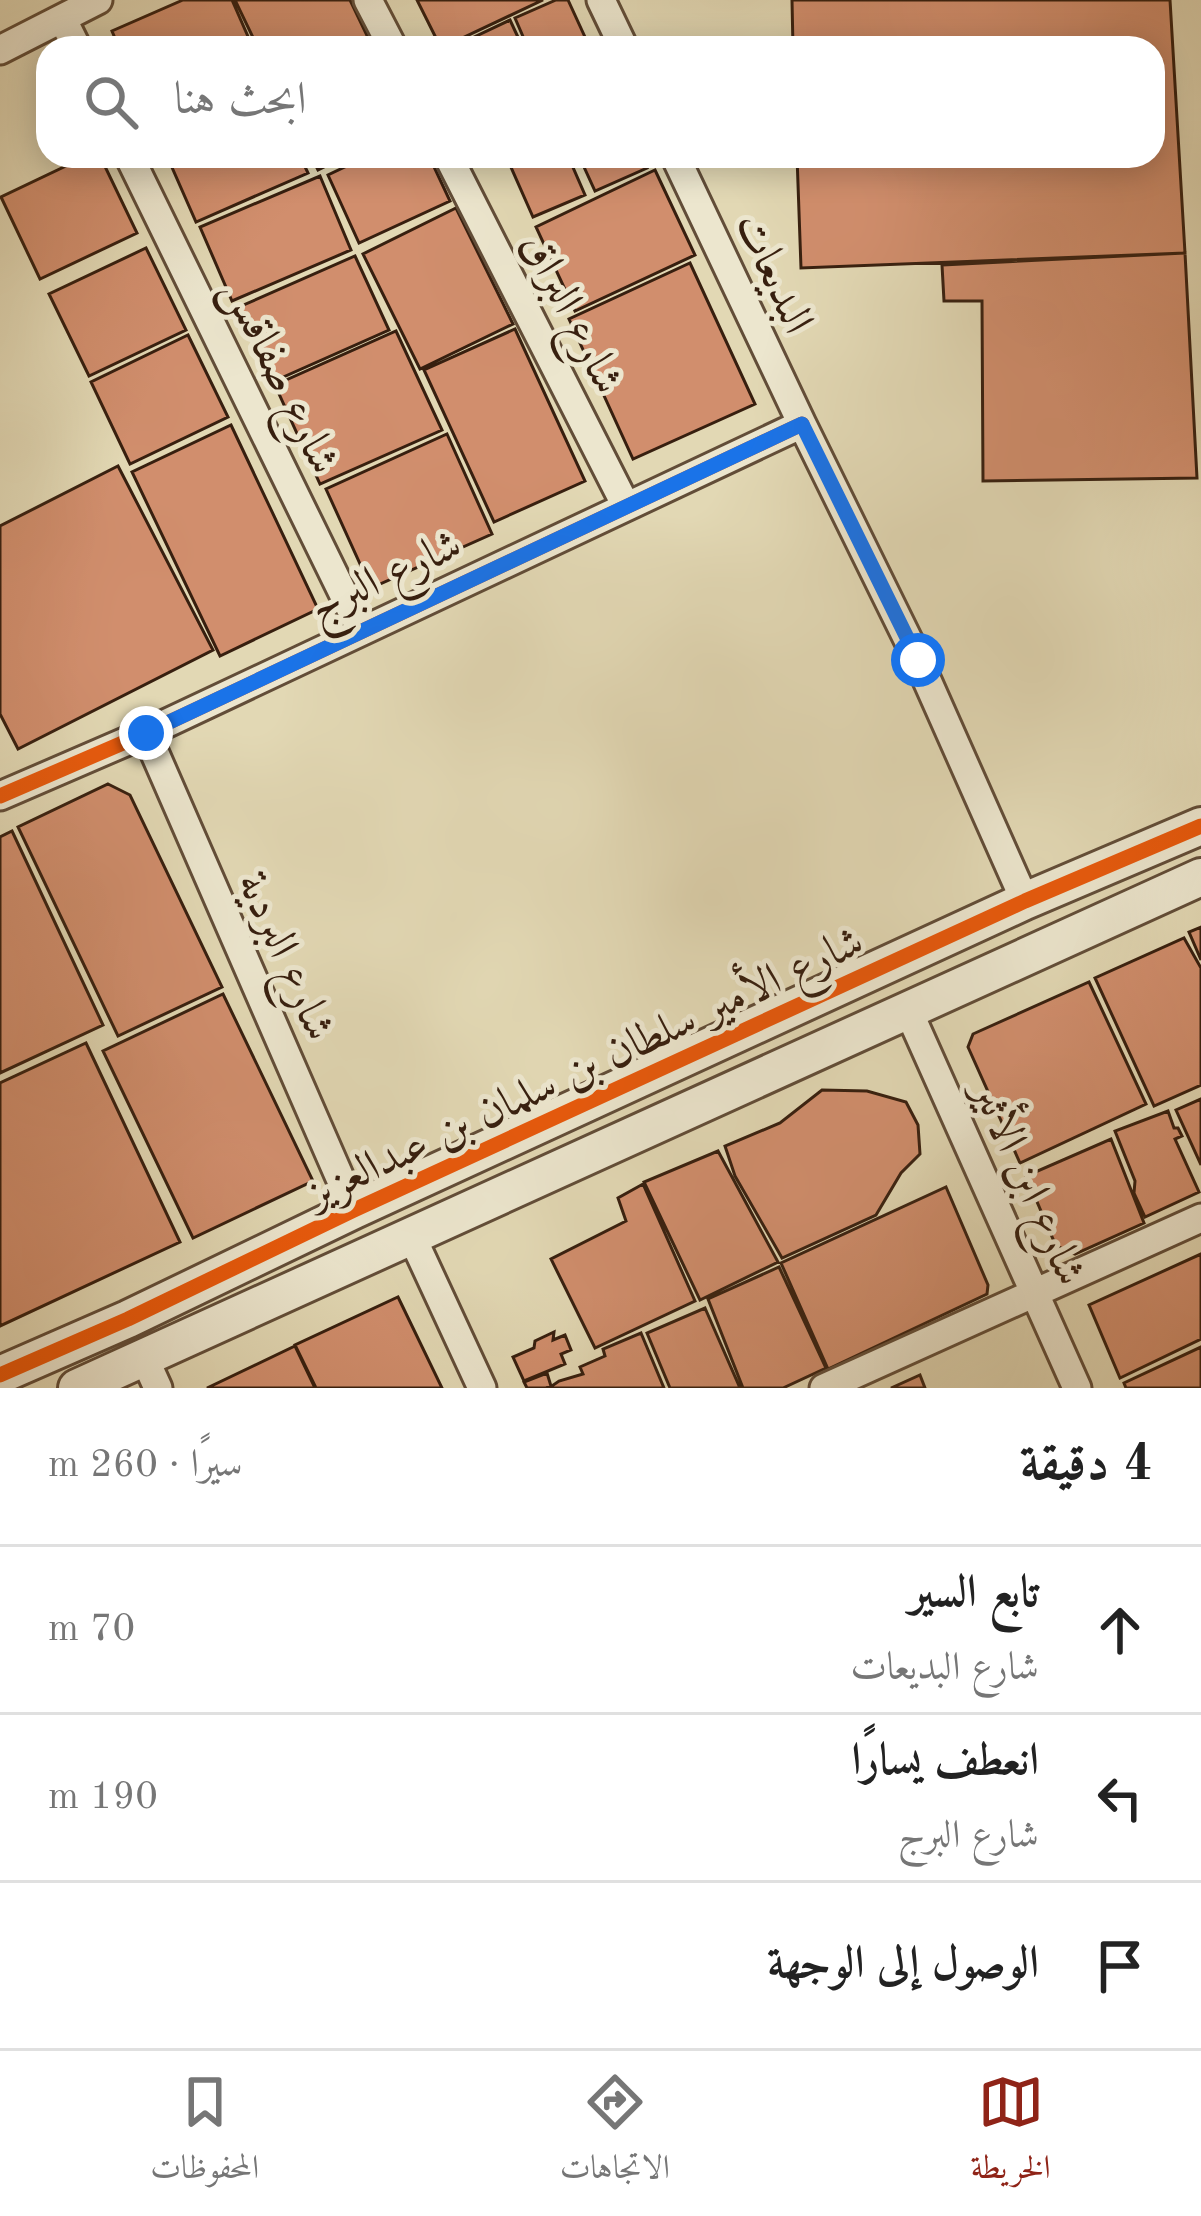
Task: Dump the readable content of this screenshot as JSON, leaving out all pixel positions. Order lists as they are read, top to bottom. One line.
{"streets":{"street":["البديعات","شارع البراق","شارع صفاقس","شارع البرج","شارع البردية","شارع الأمير سلطان بن سلمان بن عبدالعزيز","شارع ابن الأثير"]},"crossings":[["البديعات","شارع البرج"],["البديعات","شارع الأمير سلطان بن سلمان بن عبدالعزيز"],["شارع البراق","شارع البرج"],["شارع صفاقس","شارع البرج"],["شارع البرج","شارع البردية"],["شارع البردية","شارع الأمير سلطان بن سلمان بن عبدالعزيز"],["شارع الأمير سلطان بن سلمان بن عبدالعزيز","شارع ابن الأثير"]],"page":{"search":"ابحث هنا","heading":["4 دقيقة","سيرًا · 260 m"],"list":[["تابع السير","شارع البديعات","70 m"],["انعطف يسارًا","شارع البرج","190 m"],"الوصول إلى الوجهة"],"nav":["الخريطة","الاتجاهات","المحفوظات"]}}
